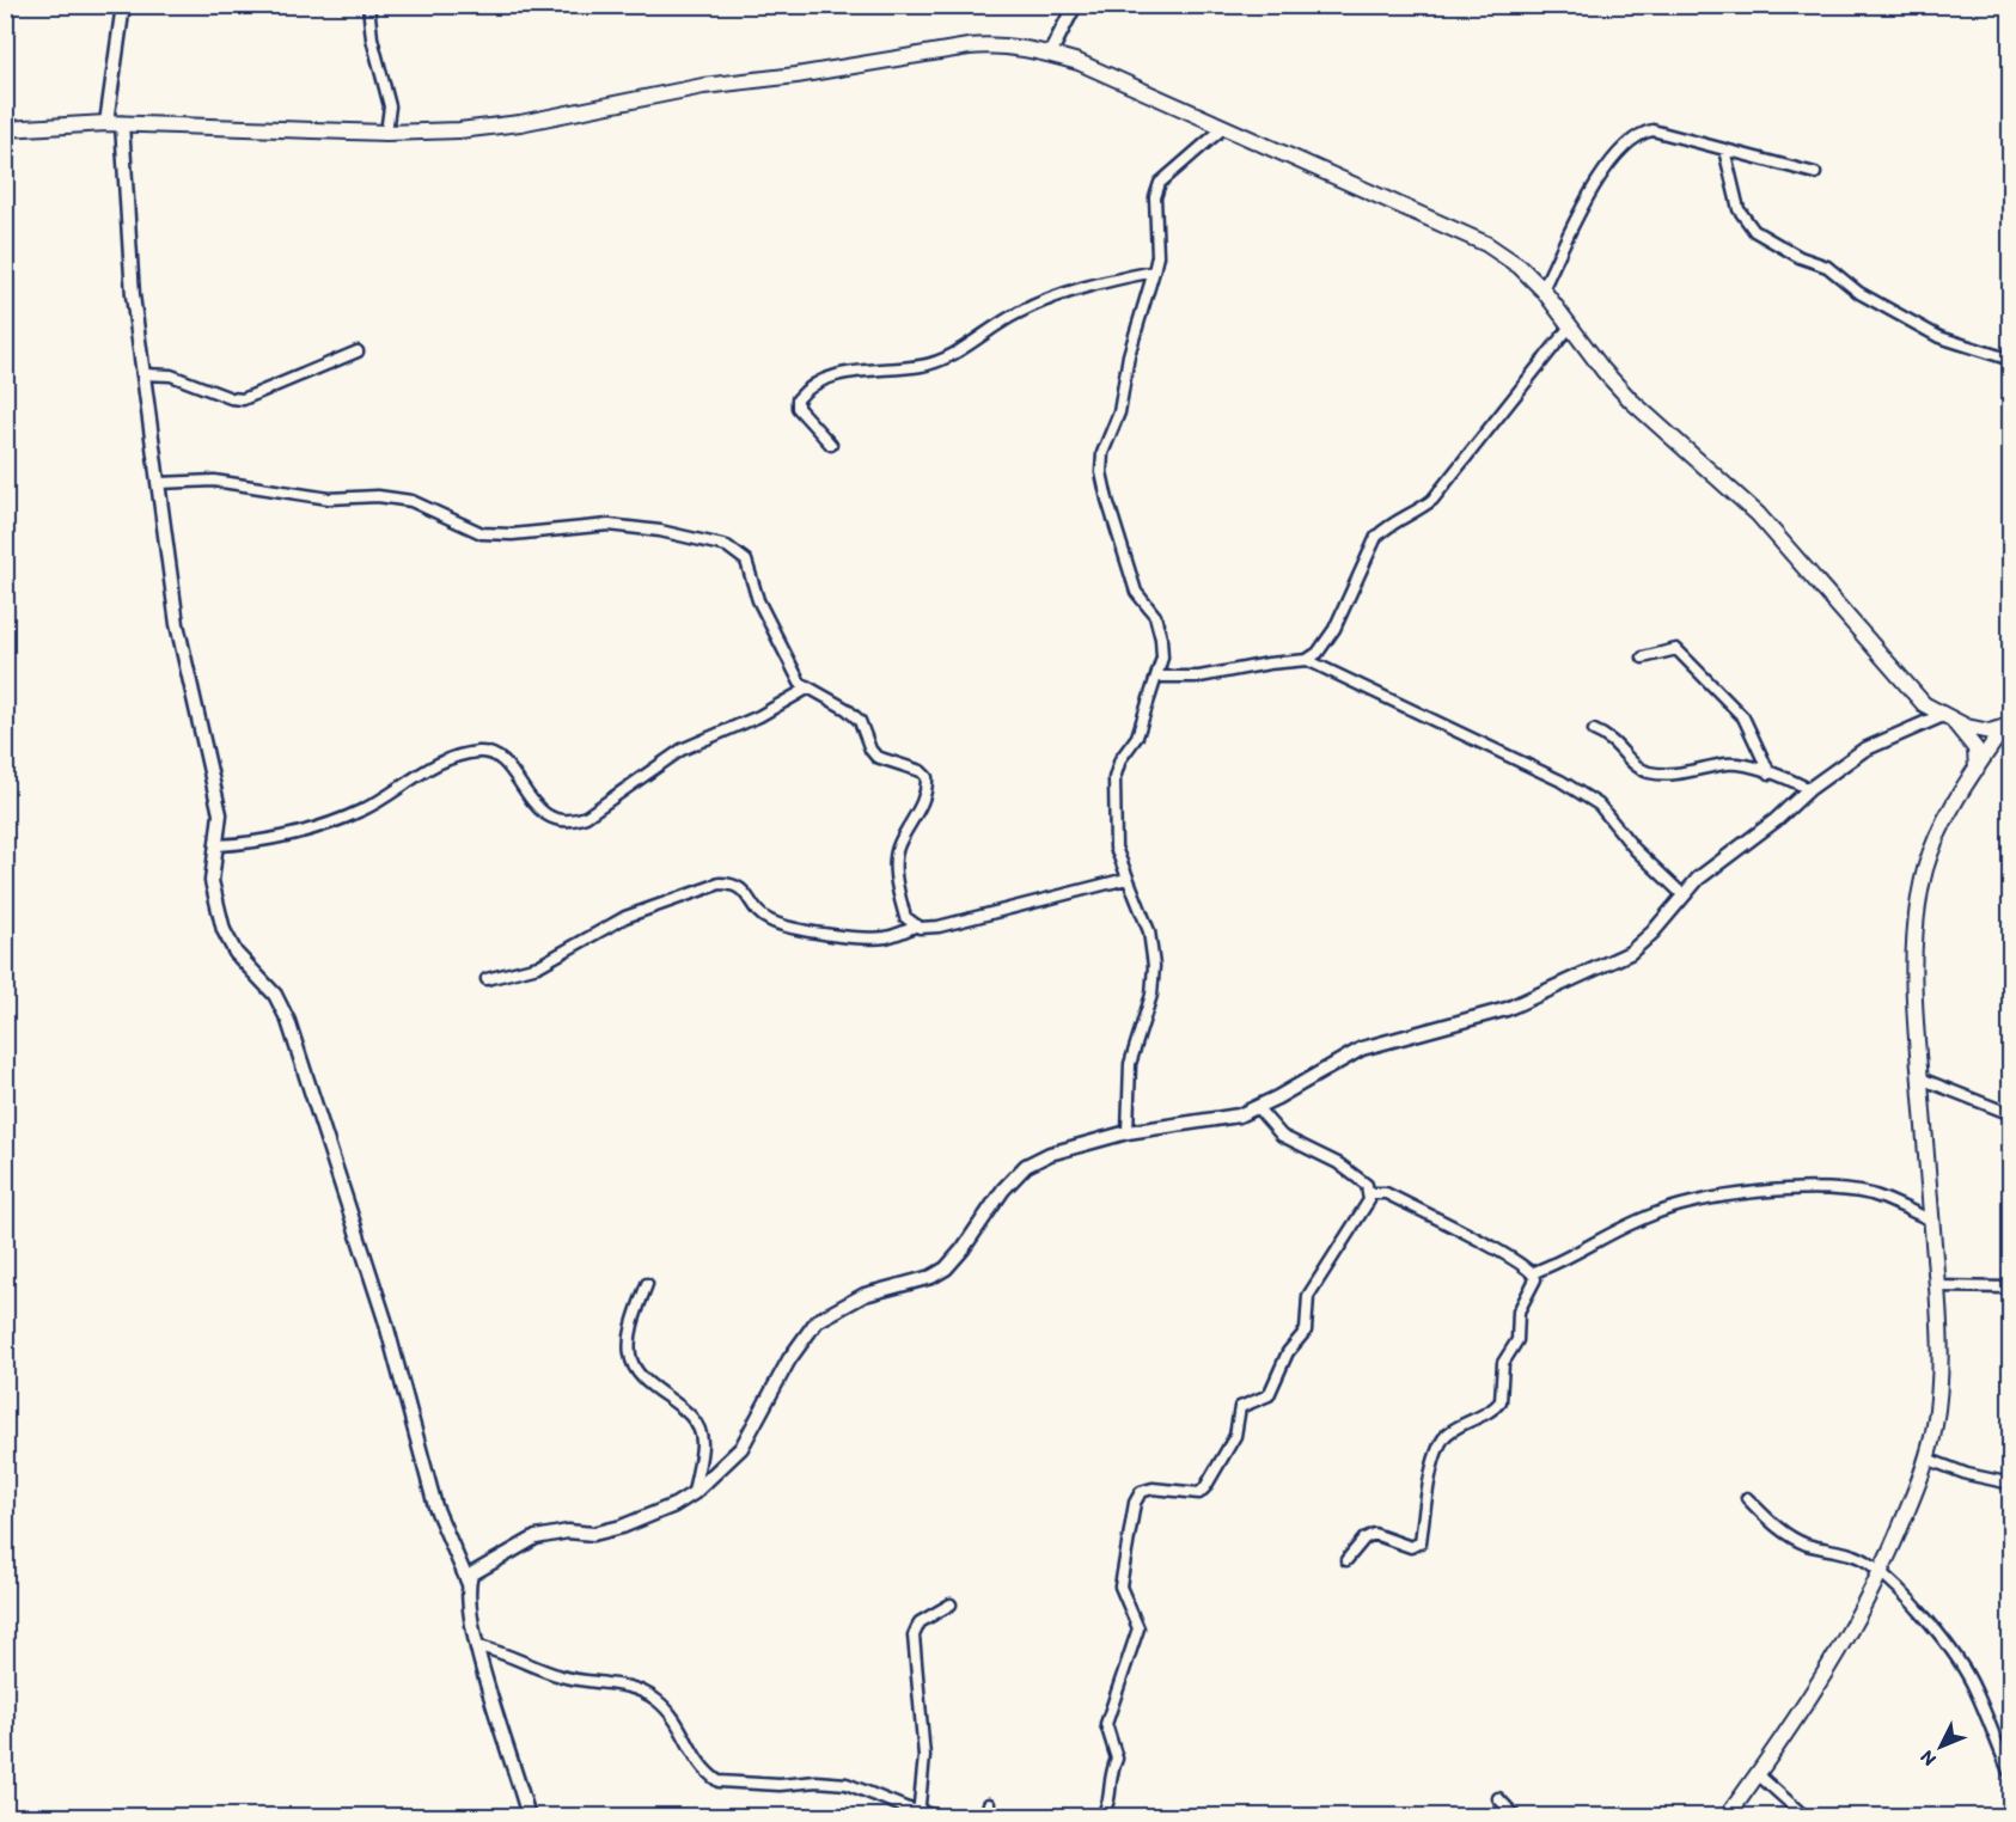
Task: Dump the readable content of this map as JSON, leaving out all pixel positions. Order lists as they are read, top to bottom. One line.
{"north":"bottom left"}
